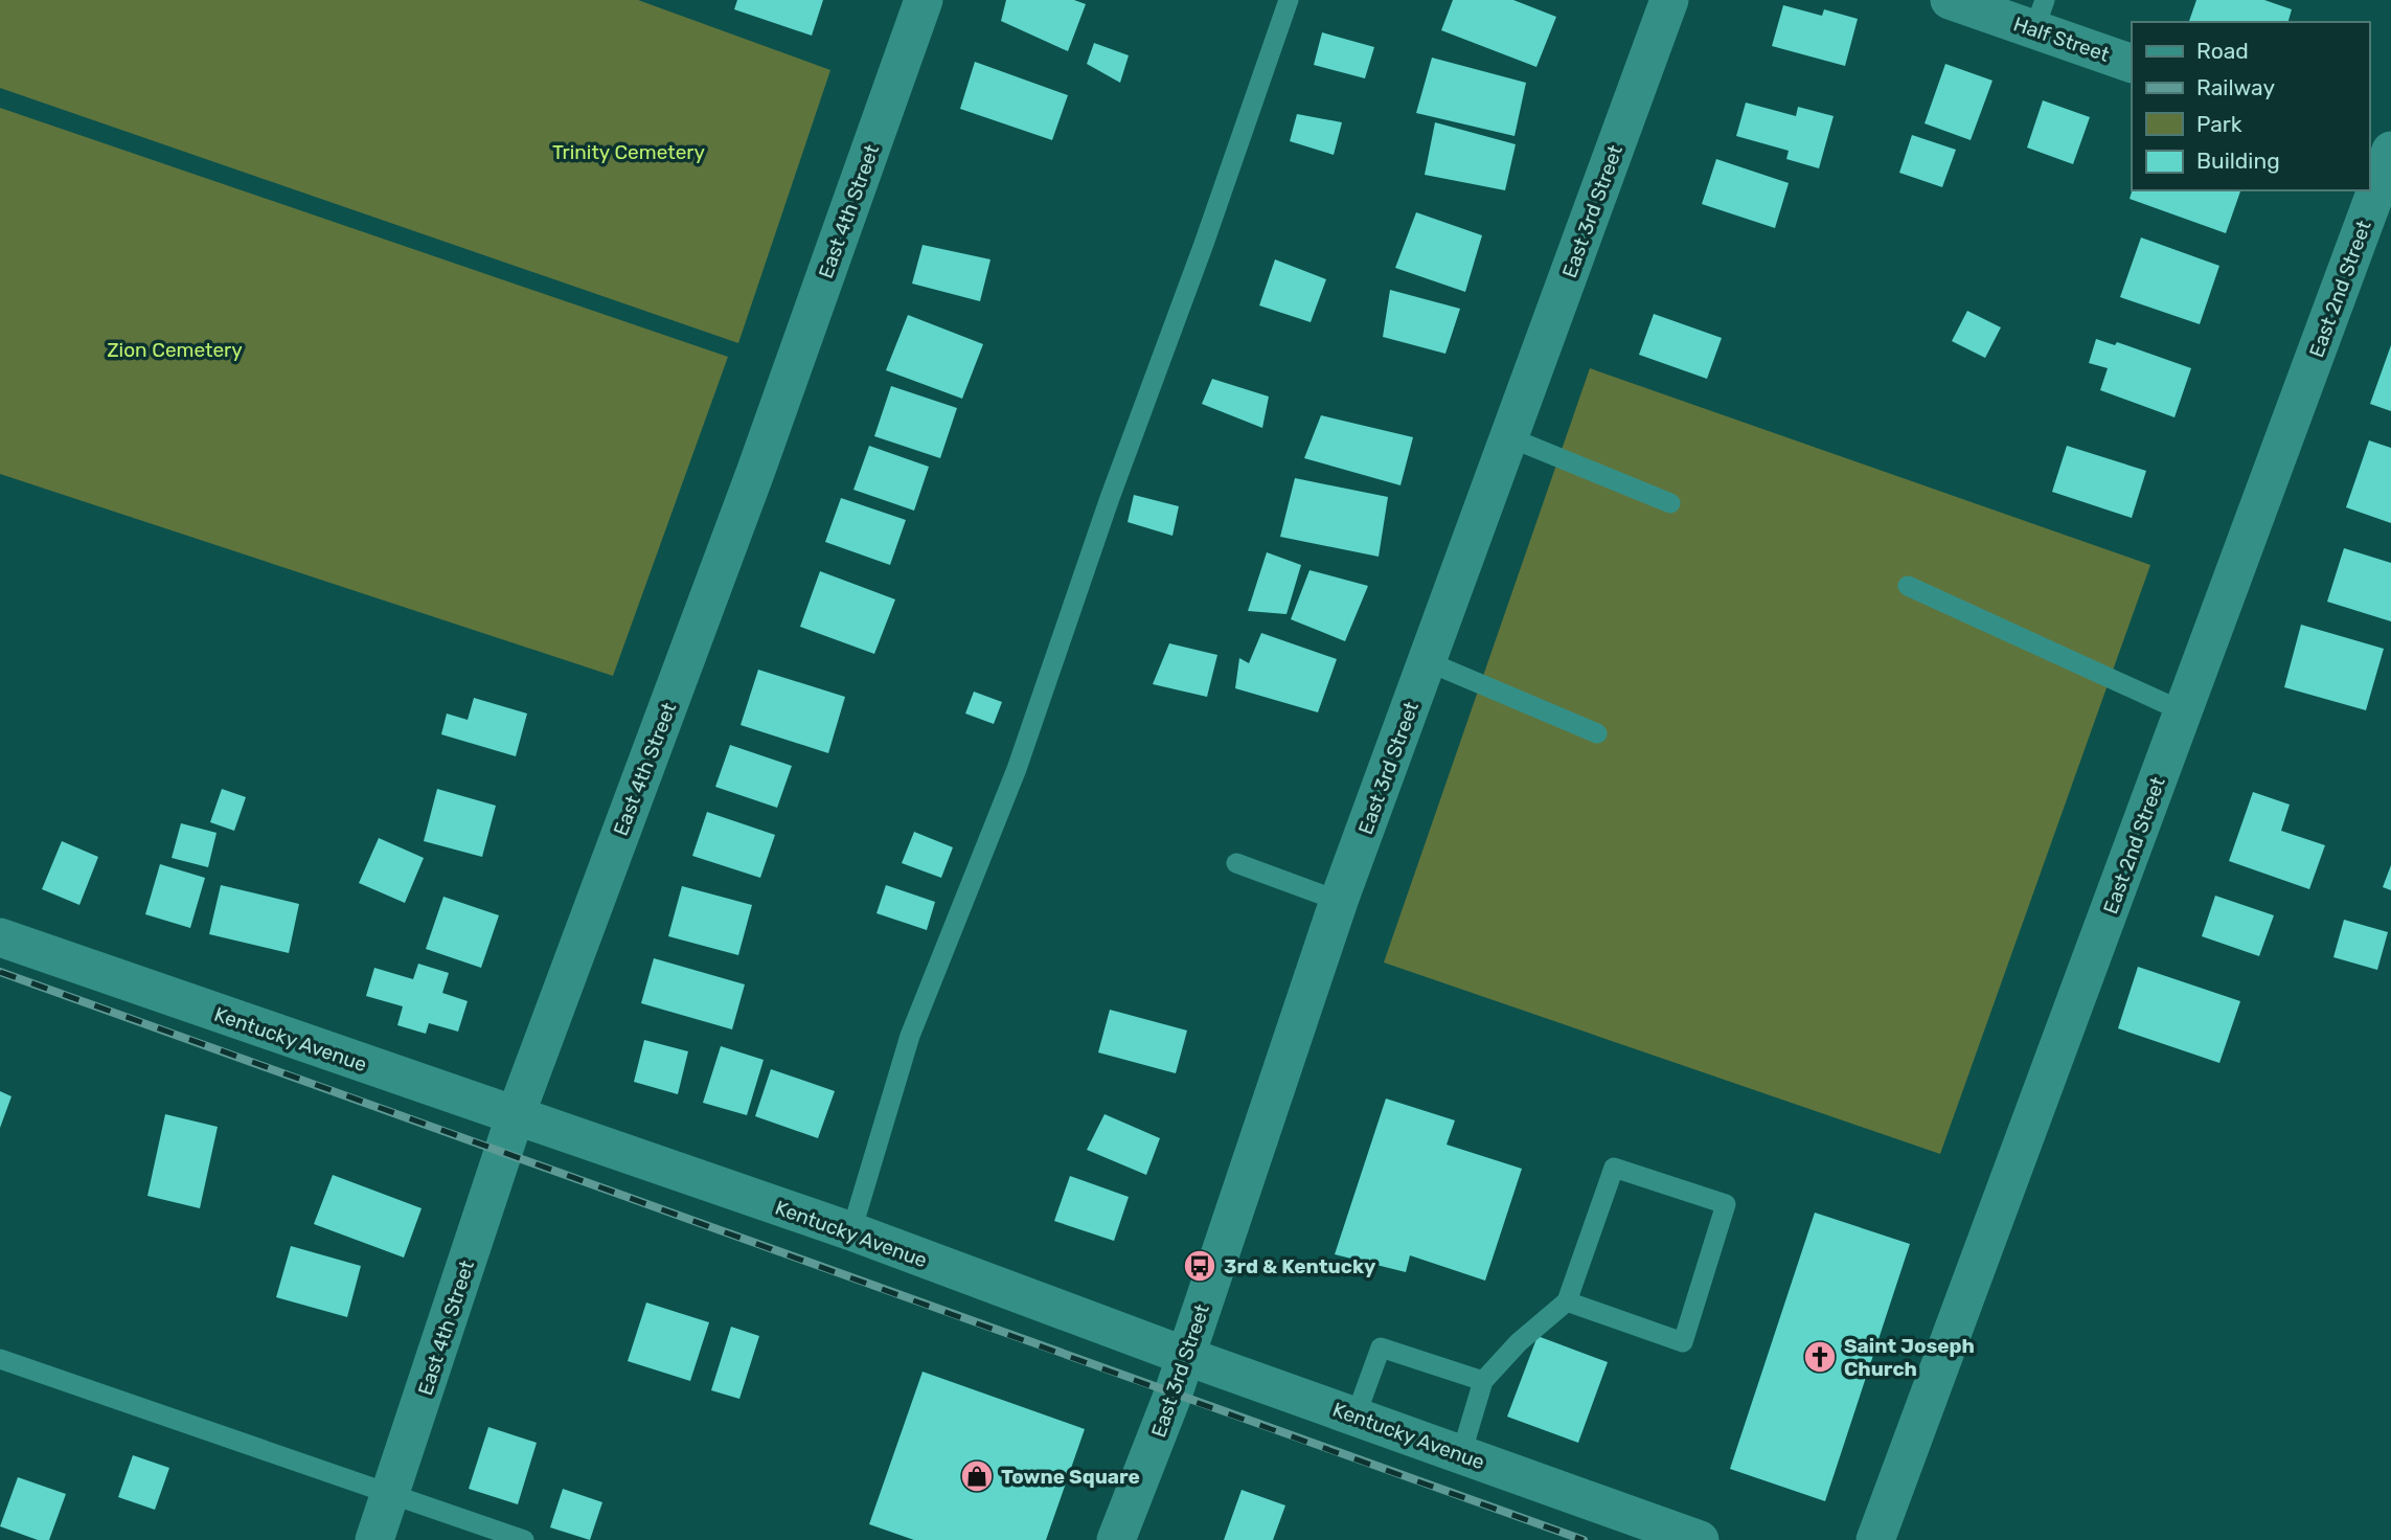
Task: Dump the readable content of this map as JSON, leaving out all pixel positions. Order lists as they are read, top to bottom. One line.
{"streets":{"street":["Half Street","East 4th Street","East 3rd Street","East 2nd Street","Kentucky Avenue"]},"crossings":[["East 4th Street","Kentucky Avenue"],["East 3rd Street","Kentucky Avenue"]],"parks":["Trinity Cemetery","Zion Cemetery"],"places":{"bus stop":["3rd & Kentucky"],"church":["Saint Joseph Church"],"shop":["Towne Square"]},"legend":["Road","Railway","Park","Building"]}
